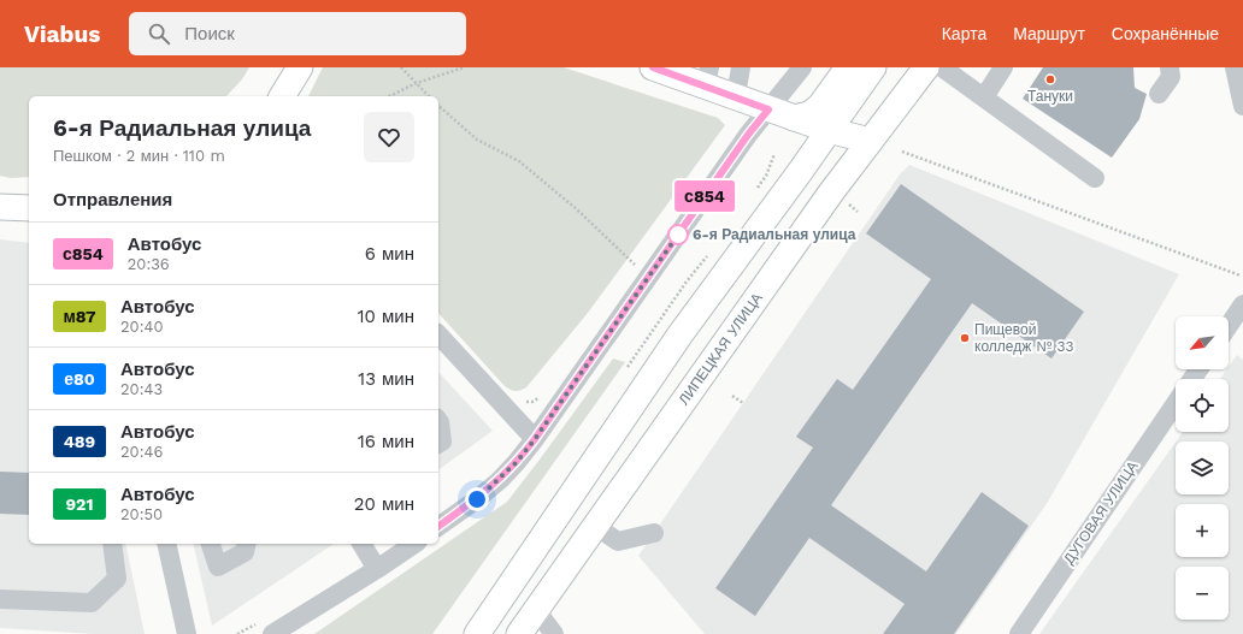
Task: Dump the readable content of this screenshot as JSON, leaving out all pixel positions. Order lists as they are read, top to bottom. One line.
{"streets":{"main road":["ЛИПЕЦКАЯ УЛИЦА"],"street":["ДУГОВАЯ УЛИЦА"]},"places":["Тануки","6-я Радиальная улица","Пищевой колледж № 33"],"lines":["bus line с854"],"north":"bottom left","page":{"header":"Viabus","search":"Поиск","nav":["Карта","Маршрут","Сохранённые"],"on_map":"с854","heading":[["6-я Радиальная улица","Пешком · 2 мин · 110 m"],"Отправления"],"list":[{"mark":"с854","name":"Автобус","note":"20:36","value":"6 мин"},{"mark":"м87","name":"Автобус","note":"20:40","value":"10 мин"},{"mark":"е80","name":"Автобус","note":"20:43","value":"13 мин"},{"mark":"489","name":"Автобус","note":"20:46","value":"16 мин"},{"mark":"921","name":"Автобус","note":"20:50","value":"20 мин"}],"map_buttons":["+","−"]}}
